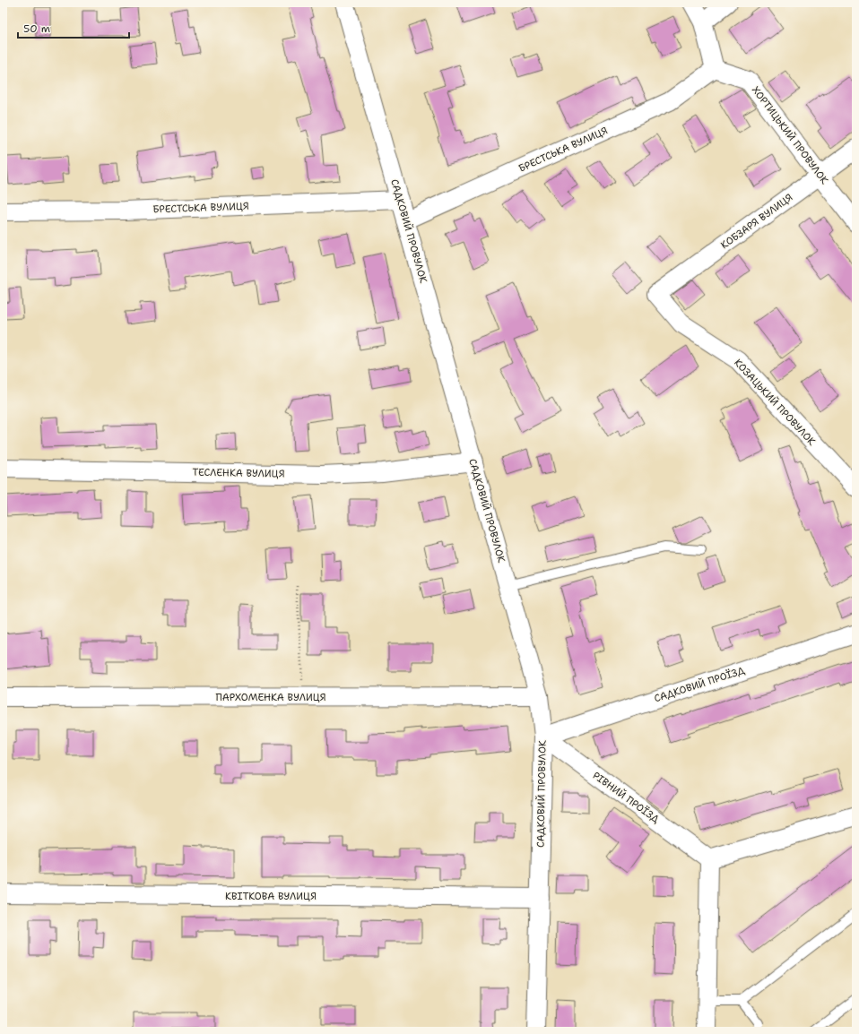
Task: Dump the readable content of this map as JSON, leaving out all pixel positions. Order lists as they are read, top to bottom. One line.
{"streets":{"street":["ХОРТИЦЬКИЙ ПРОВУЛОК","БРЕСТСЬКА ВУЛИЦЯ","КОБЗАРЯ ВУЛИЦЯ","САДКОВИЙ ПРОВУЛОК","КОЗАЦЬКИЙ ПРОВУЛОК","ТЕСЛЕНКА ВУЛИЦЯ","САДКОВИЙ ПРОЇЗД","ПАРХОМЕНКА ВУЛИЦЯ","РІВНИЙ ПРОЇЗД","КВІТКОВА ВУЛИЦЯ"]},"crossings":[["ХОРТИЦЬКИЙ ПРОВУЛОК","БРЕСТСЬКА ВУЛИЦЯ"],["ХОРТИЦЬКИЙ ПРОВУЛОК","КОБЗАРЯ ВУЛИЦЯ"],["БРЕСТСЬКА ВУЛИЦЯ","САДКОВИЙ ПРОВУЛОК"],["КОБЗАРЯ ВУЛИЦЯ","КОЗАЦЬКИЙ ПРОВУЛОК"],["САДКОВИЙ ПРОВУЛОК","ТЕСЛЕНКА ВУЛИЦЯ"],["САДКОВИЙ ПРОВУЛОК","САДКОВИЙ ПРОЇЗД"],["САДКОВИЙ ПРОВУЛОК","ПАРХОМЕНКА ВУЛИЦЯ"],["САДКОВИЙ ПРОВУЛОК","РІВНИЙ ПРОЇЗД"],["САДКОВИЙ ПРОВУЛОК","КВІТКОВА ВУЛИЦЯ"],["САДКОВИЙ ПРОЇЗД","РІВНИЙ ПРОЇЗД"]],"scale_bar":"50 m"}
